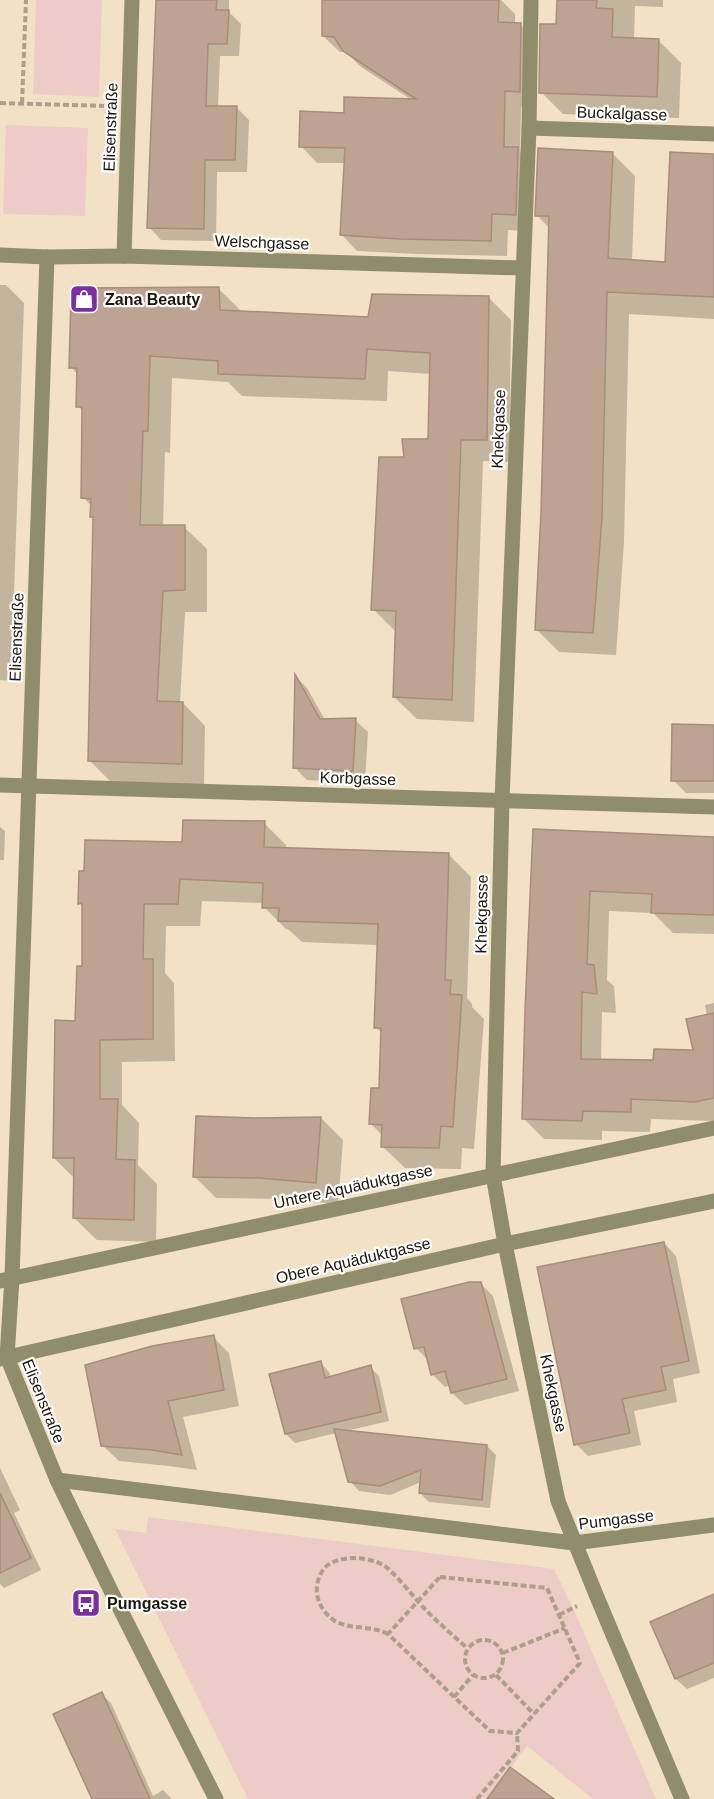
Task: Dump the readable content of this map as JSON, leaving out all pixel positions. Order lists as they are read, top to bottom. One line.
{"streets":{"street":["Buckalgasse","Elisenstraße","Welschgasse","Khekgasse","Korbgasse","Untere Aquäduktgasse","Obere Aquäduktgasse","Pumgasse"]},"crossings":[["Buckalgasse","Khekgasse"],["Elisenstraße","Welschgasse"],["Elisenstraße","Korbgasse"],["Elisenstraße","Untere Aquäduktgasse"],["Elisenstraße","Obere Aquäduktgasse"],["Elisenstraße","Pumgasse"],["Welschgasse","Khekgasse"],["Khekgasse","Korbgasse"],["Khekgasse","Untere Aquäduktgasse"],["Khekgasse","Obere Aquäduktgasse"],["Khekgasse","Pumgasse"]],"places":{"shop":["Zana Beauty"],"bus stop":["Pumgasse"]}}
